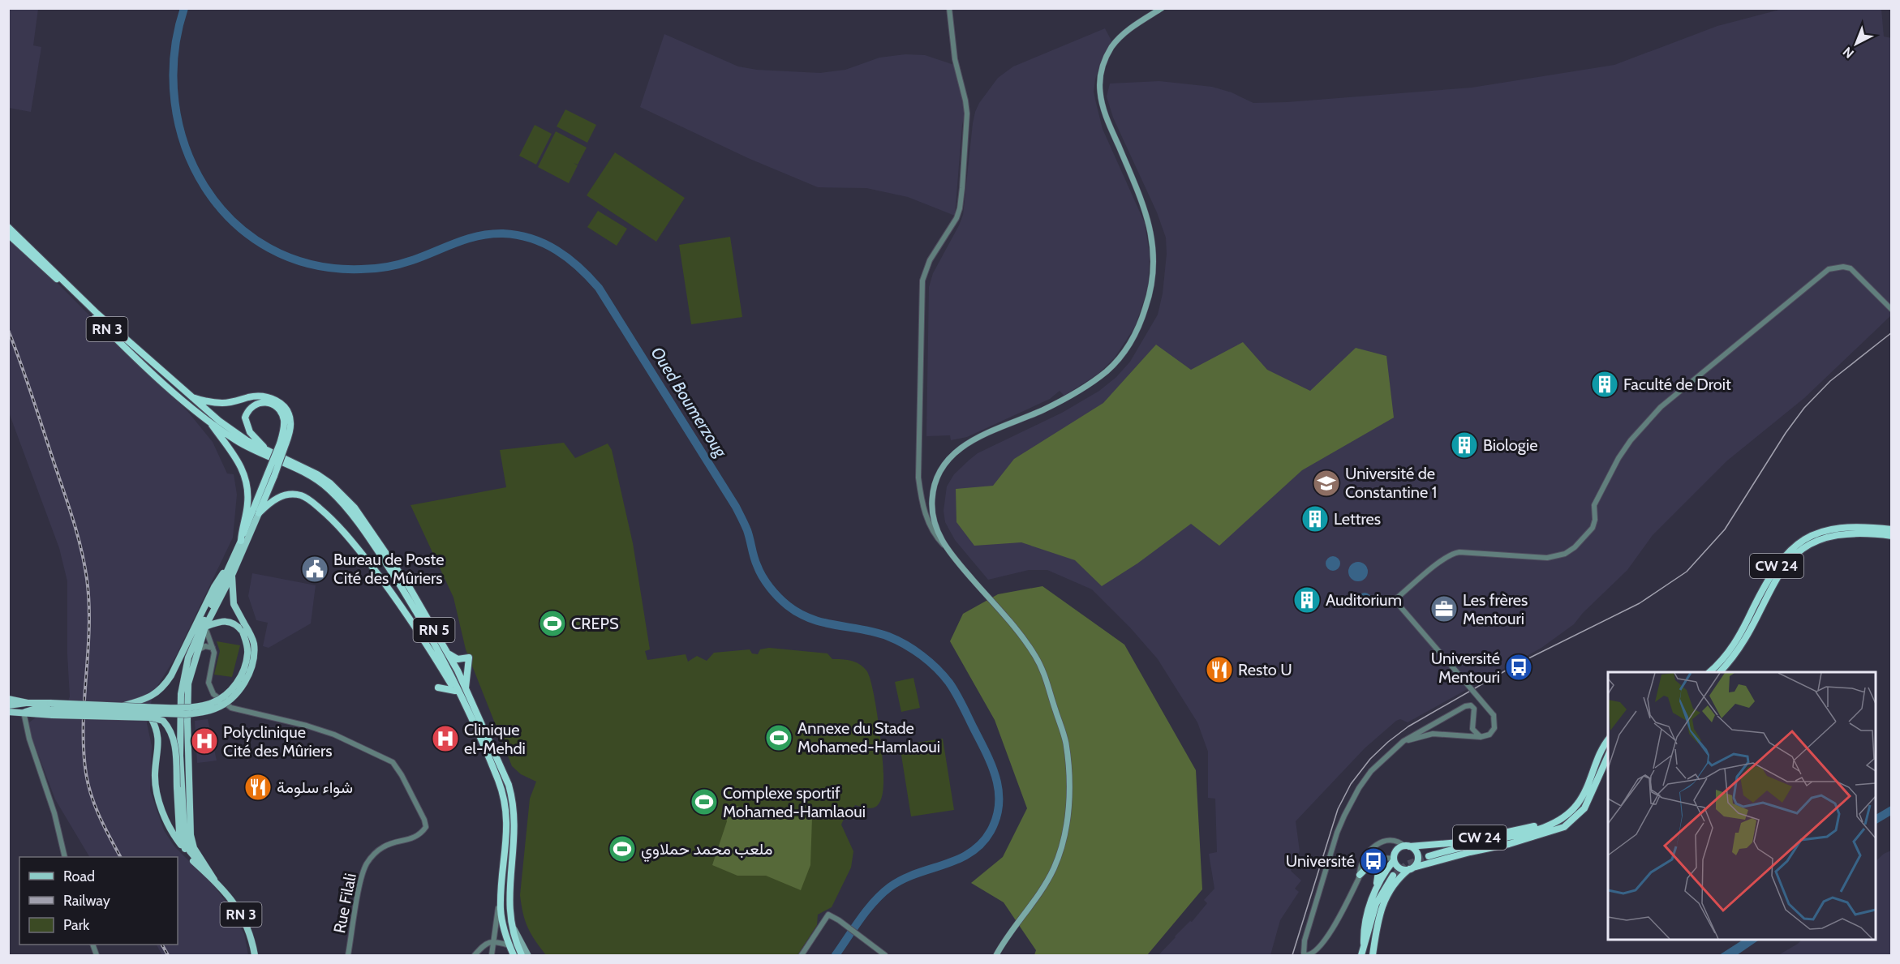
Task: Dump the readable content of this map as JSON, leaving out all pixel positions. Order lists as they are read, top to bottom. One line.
{"streets":{"highway":["RN 3","CW 24","RN 5"],"street":["Rue Filali"]},"crossings":[["RN 3","RN 5"]],"water":["Oued Boumerzoug"],"places":{"building":["Faculté de Droit","Biologie","Lettres","Auditorium"],"school or university":["Université de Constantine 1"],"public building":["Bureau de Poste Cité des Mûriers"],"office":["Les frères Mentouri"],"sports":["CREPS","Annexe du Stade Mohamed-Hamlaoui","Complexe sportif Mohamed-Hamlaoui","ملعب محمد حملاوي"],"bus stop":["Université Mentouri","Université"],"restaurant":["Resto U","شواء سلومة"],"hospital":["Clinique el-Mehdi","Polyclinique Cité des Mûriers"]},"legend":["Road","Railway","Park"],"north":"bottom left"}
